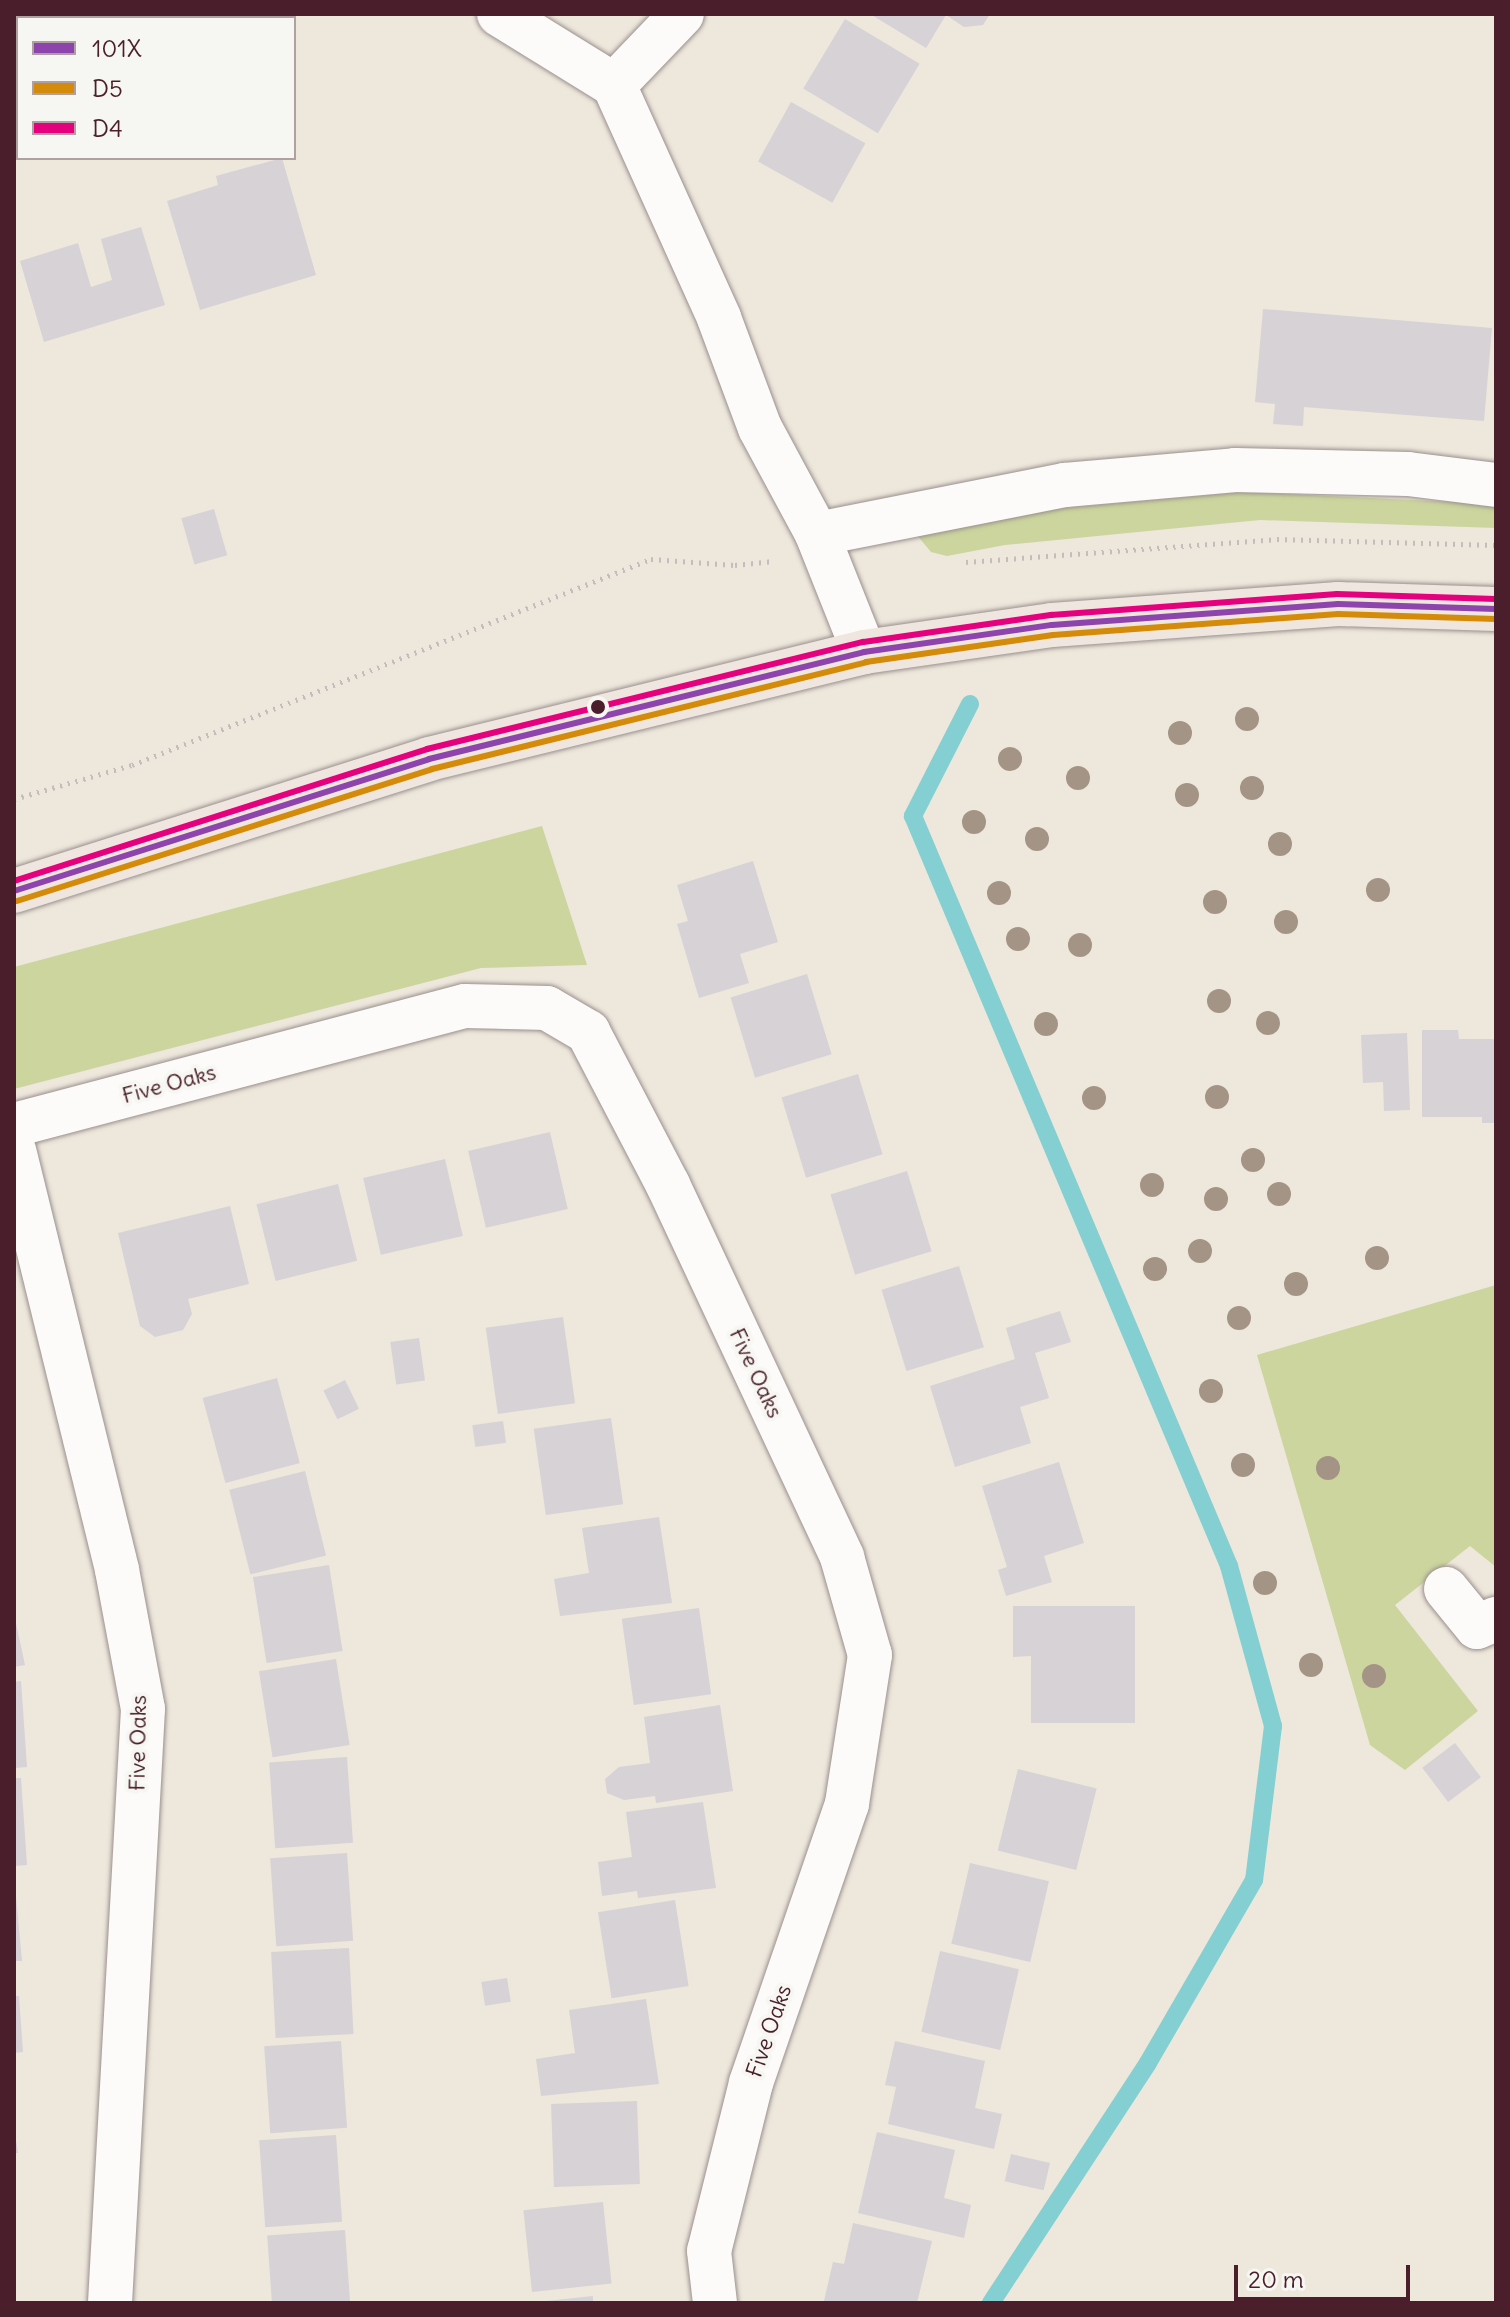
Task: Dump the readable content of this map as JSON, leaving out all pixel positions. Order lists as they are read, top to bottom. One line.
{"streets":{"street":["Five Oaks"]},"lines":["transit line D4","transit line 101X","transit line D5"],"legend":["101X","D5","D4"],"scale_bar":"20 m"}
